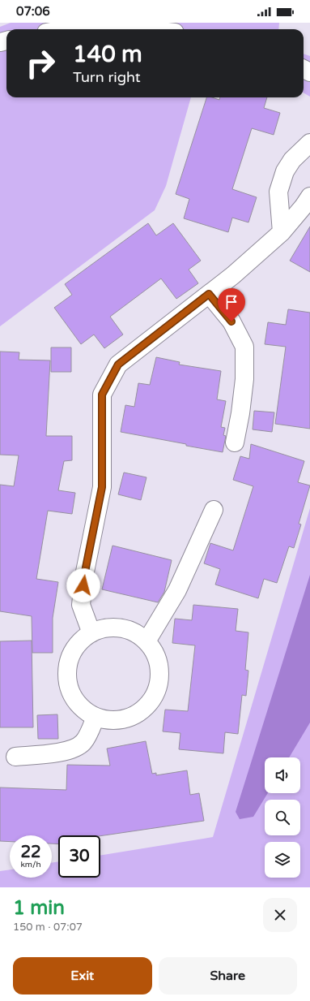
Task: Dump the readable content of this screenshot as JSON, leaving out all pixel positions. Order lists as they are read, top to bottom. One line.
{"page":{"status":"07:06","turn":["140 m","Turn right"],"speed":"22 km/h","limit":"30","heading":["1 min","150 m · 07:07"],"buttons":["Exit","Share"]}}
